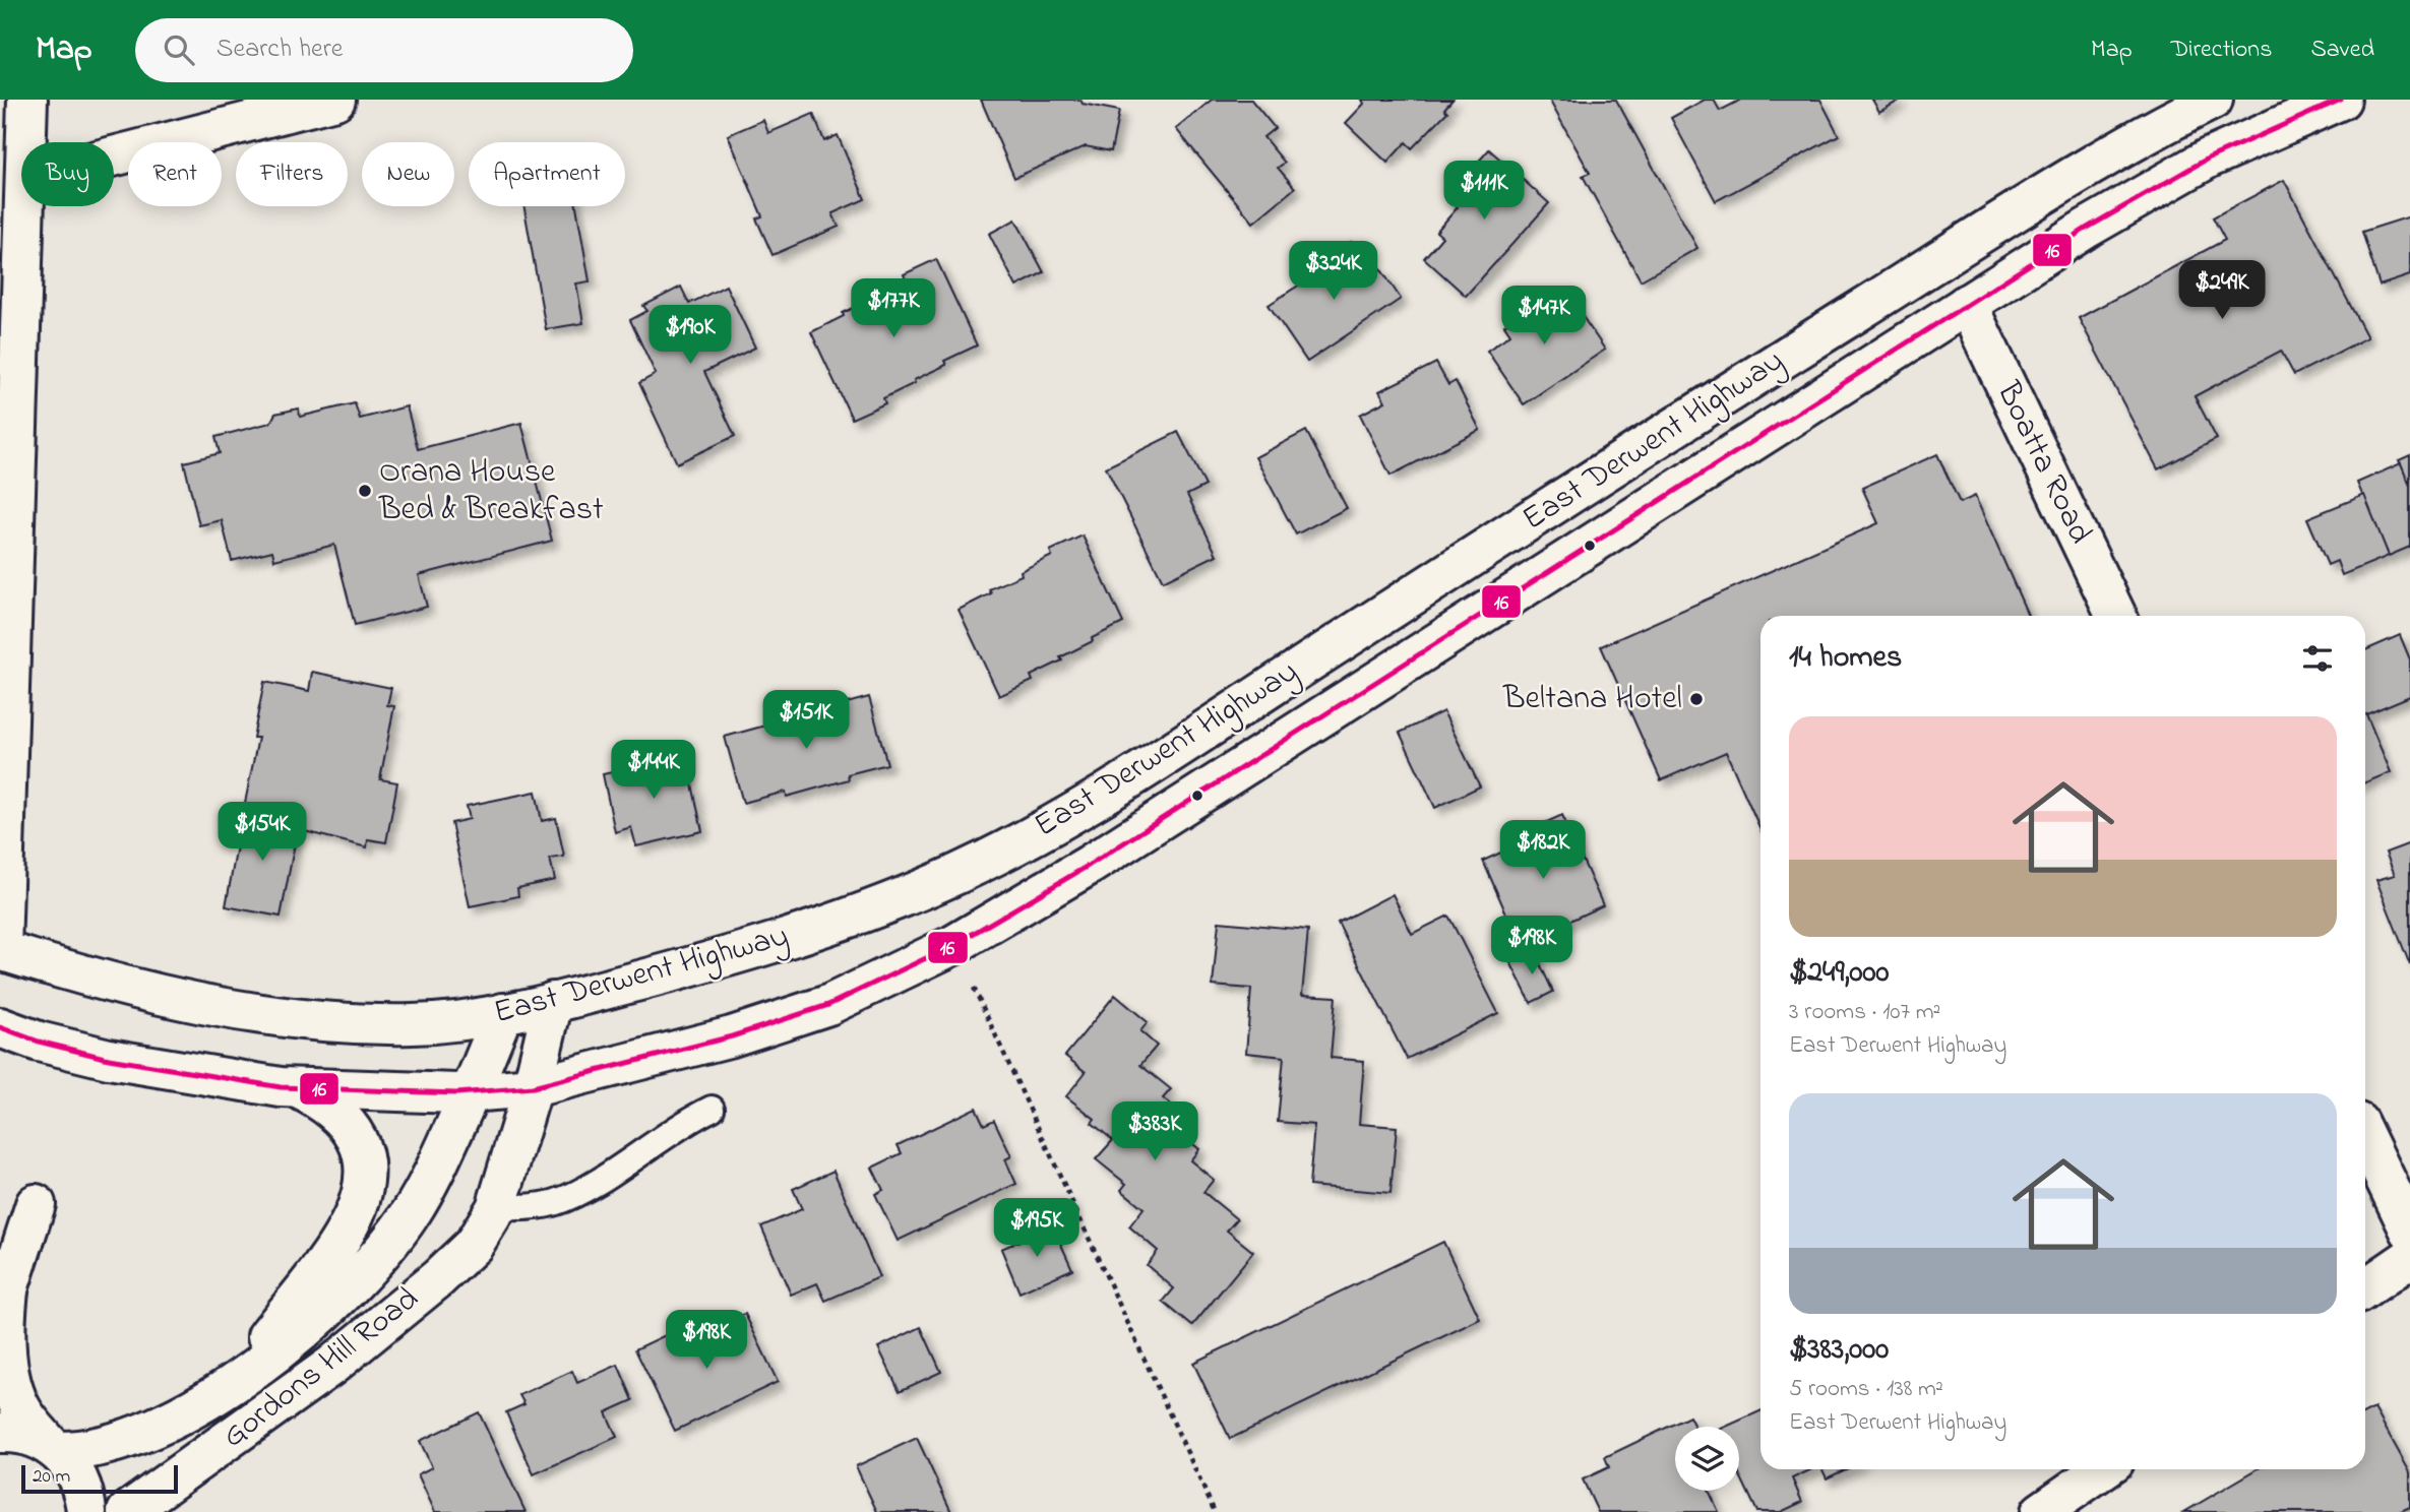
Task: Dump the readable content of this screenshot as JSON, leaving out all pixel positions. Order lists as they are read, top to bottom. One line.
{"streets":{"main road":["East Derwent Highway","Boatta Road","Gordons Hill Road"]},"crossings":[["East Derwent Highway","Boatta Road"],["East Derwent Highway","Gordons Hill Road"]],"places":["Orana House Bed & Breakfast","Beltana Hotel"],"lines":["transit line 16"],"scale_bar":"20 m","page":{"header":"Map","search":"Search here","nav":["Map","Directions","Saved"],"chip":["Buy","Rent","Filters","New","Apartment"],"price":["$111K","$324K","$249K","$177K","$147K","$190K","$151K","$144K","$154K","$182K","$198K","$383K","$195K","$198K"],"heading":"14 homes","list":[{"name":"$249,000","note":"3 rooms · 107 m² · East Derwent Highway"},{"name":"$383,000","note":"5 rooms · 138 m² · East Derwent Highway"}],"scale":"20 m"}}
